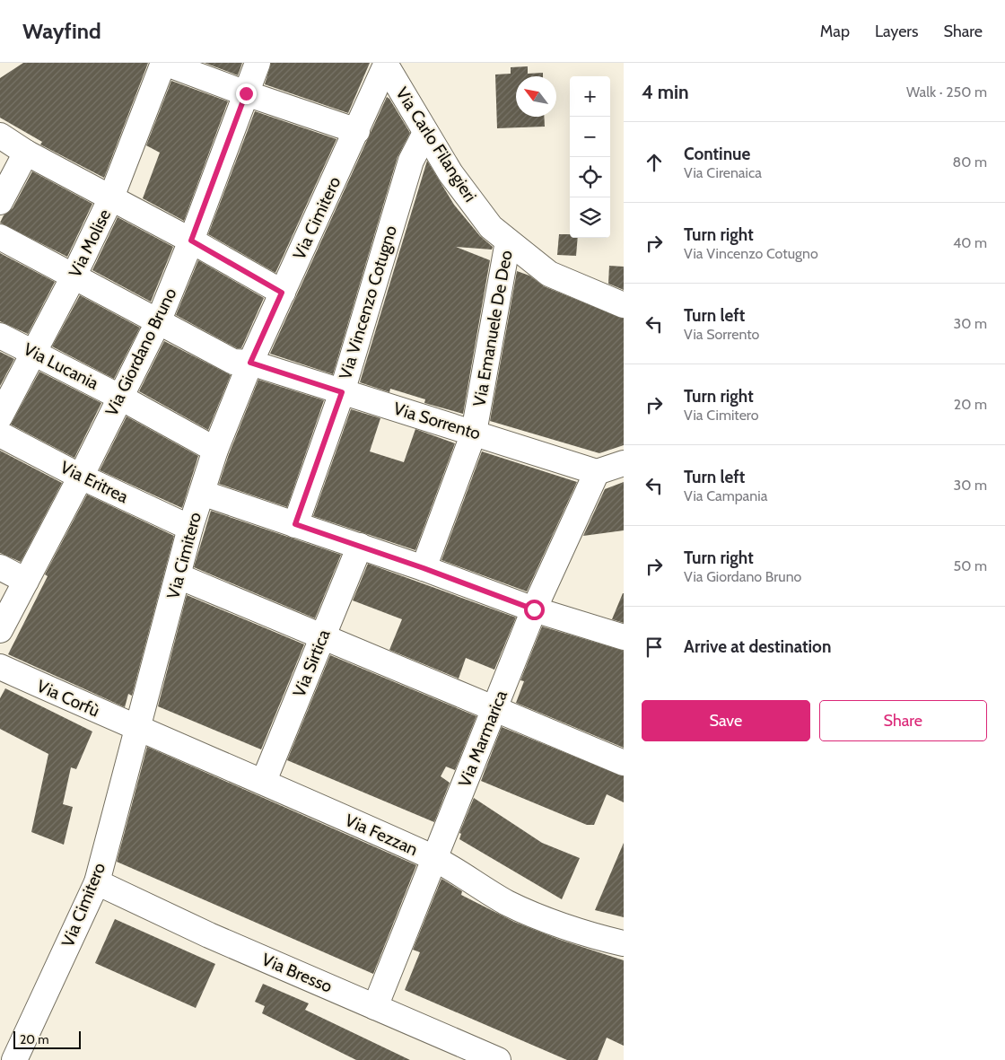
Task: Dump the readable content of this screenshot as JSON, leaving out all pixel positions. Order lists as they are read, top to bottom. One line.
{"streets":{"street":["Via Carlo Filangieri","Via Cimitero","Via Molise","Via Vincenzo Cotugno","Via Emanuele De Deo","Via Giordano Bruno","Via Lucania","Via Sorrento","Via Eritrea","Via Sirtica","Via Corfù","Via Marmarica","Via Fezzan","Via Bresso"]},"crossings":[["Via Carlo Filangieri","Via Cimitero"],["Via Carlo Filangieri","Via Vincenzo Cotugno"],["Via Carlo Filangieri","Via Emanuele De Deo"],["Via Cimitero","Via Lucania"],["Via Cimitero","Via Sorrento"],["Via Cimitero","Via Eritrea"],["Via Cimitero","Via Corfù"],["Via Cimitero","Via Fezzan"],["Via Cimitero","Via Bresso"],["Via Molise","Via Lucania"],["Via Molise","Via Sorrento"],["Via Vincenzo Cotugno","Via Sorrento"],["Via Emanuele De Deo","Via Sorrento"],["Via Giordano Bruno","Via Lucania"],["Via Giordano Bruno","Via Sorrento"],["Via Giordano Bruno","Via Eritrea"],["Via Sorrento","Via Marmarica"],["Via Sirtica","Via Fezzan"],["Via Corfù","Via Fezzan"],["Via Marmarica","Via Fezzan"],["Via Marmarica","Via Bresso"]],"scale_bar":"20 m","north":"top left","page":{"header":"Wayfind","nav":["Map","Layers","Share"],"heading":["4 min","Walk · 250 m"],"map_buttons":["+","−"],"list":[["Continue","Via Cirenaica","80 m"],["Turn right","Via Vincenzo Cotugno","40 m"],["Turn left","Via Sorrento","30 m"],["Turn right","Via Cimitero","20 m"],["Turn left","Via Campania","30 m"],["Turn right","Via Giordano Bruno","50 m"],"Arrive at destination"],"buttons":["Save","Share"],"scale":"20 m"}}
